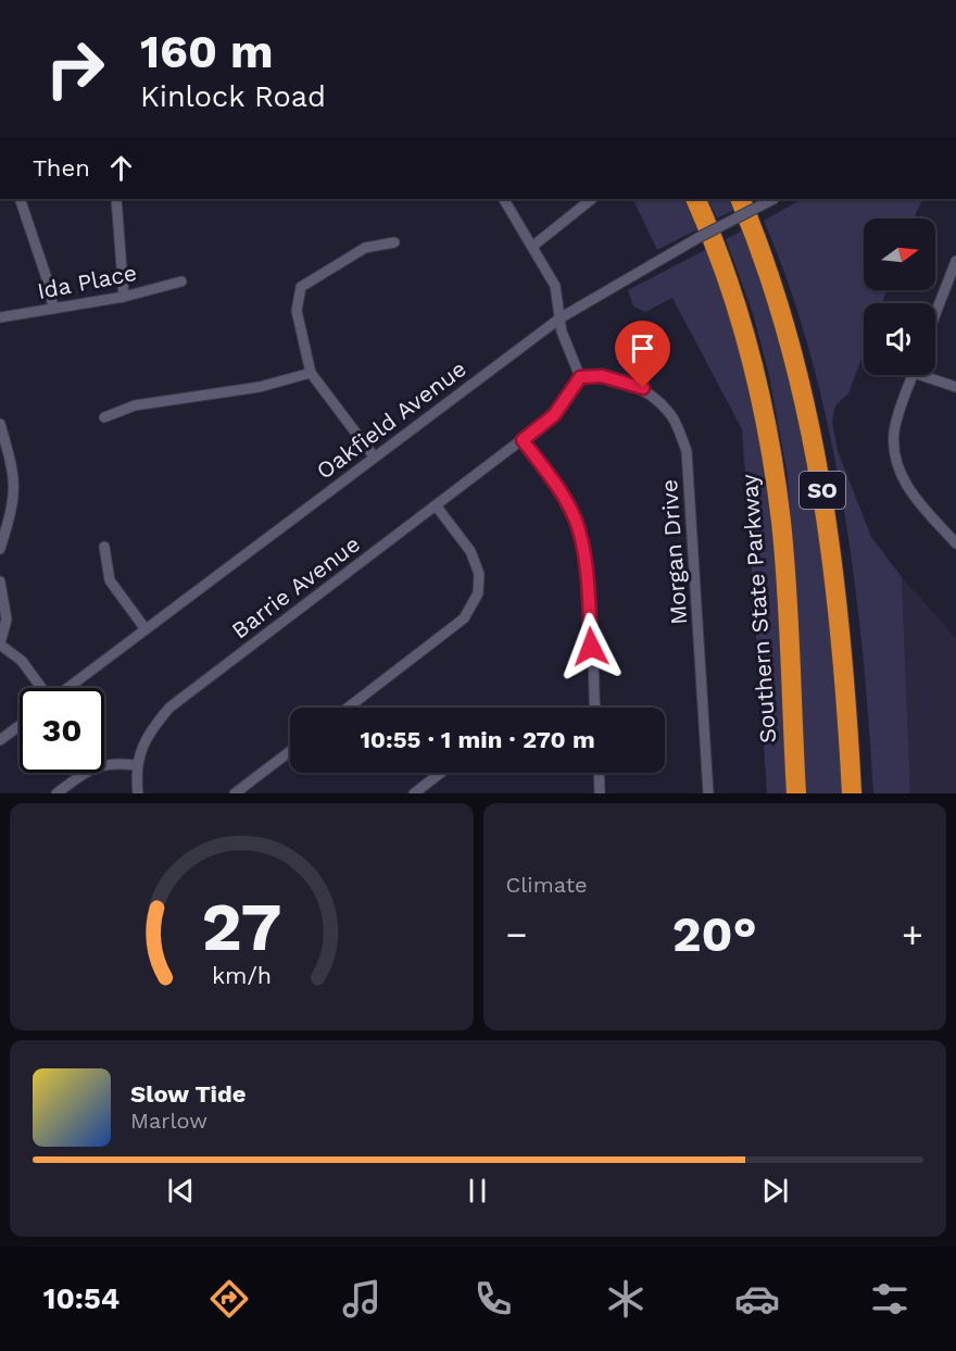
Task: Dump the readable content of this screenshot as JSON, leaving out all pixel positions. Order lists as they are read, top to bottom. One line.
{"streets":{"highway":["SO","Southern State Parkway"],"street":["Ida Place","Oakfield Avenue","Morgan Drive","Barrie Avenue"]},"crossings":[["Morgan Drive","Barrie Avenue"]],"north":"right","page":{"turn":["160 m","Kinlock Road"],"then":"Then","limit":"30","trip":"10:55 · 1 min · 270 m","tile":"Climate","heat":["−","20°","+"],"song":["Slow Tide","Marlow"],"tabs":"10:54","gauge":["27","km/h"]}}
